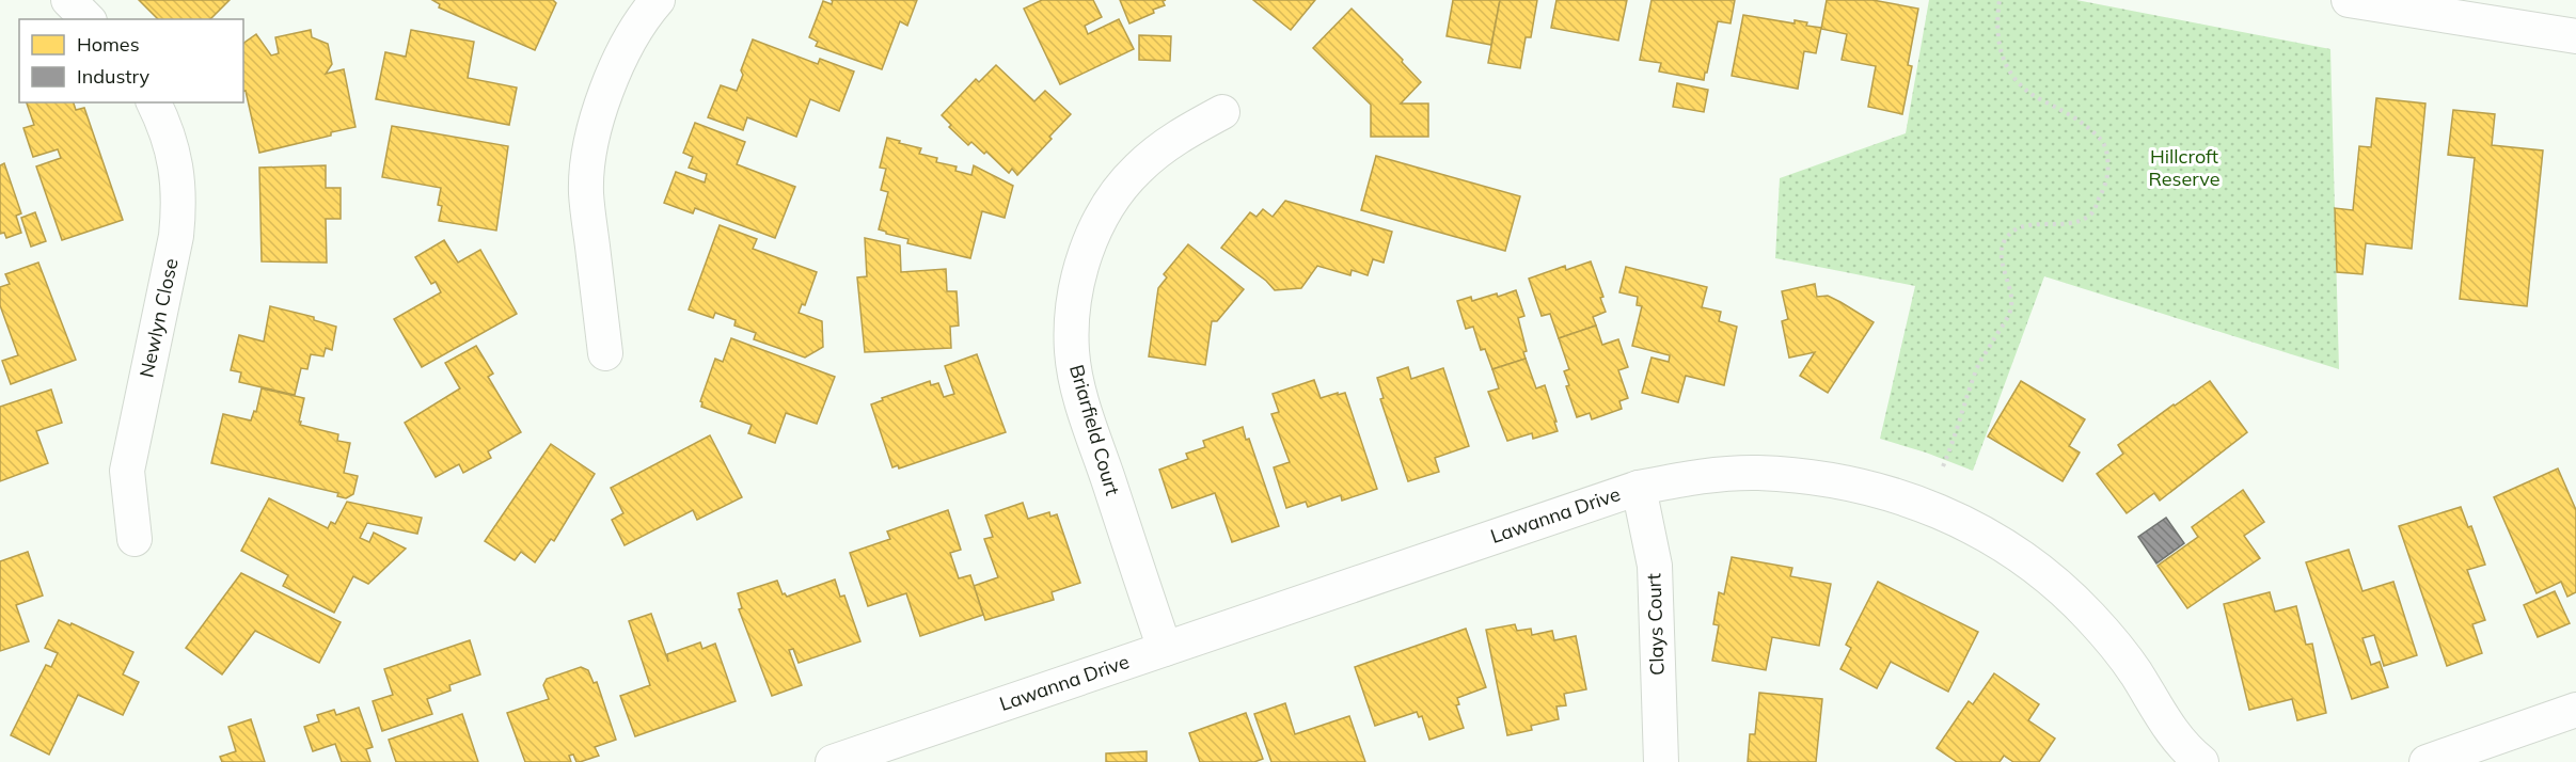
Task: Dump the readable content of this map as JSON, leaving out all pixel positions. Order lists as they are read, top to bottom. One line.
{"streets":{"street":["Newlyn Close","Briarfield Court","Lawanna Drive","Clays Court"]},"crossings":[["Briarfield Court","Lawanna Drive"],["Lawanna Drive","Clays Court"]],"parks":["Hillcroft Reserve"],"legend":["Homes","Industry"]}
